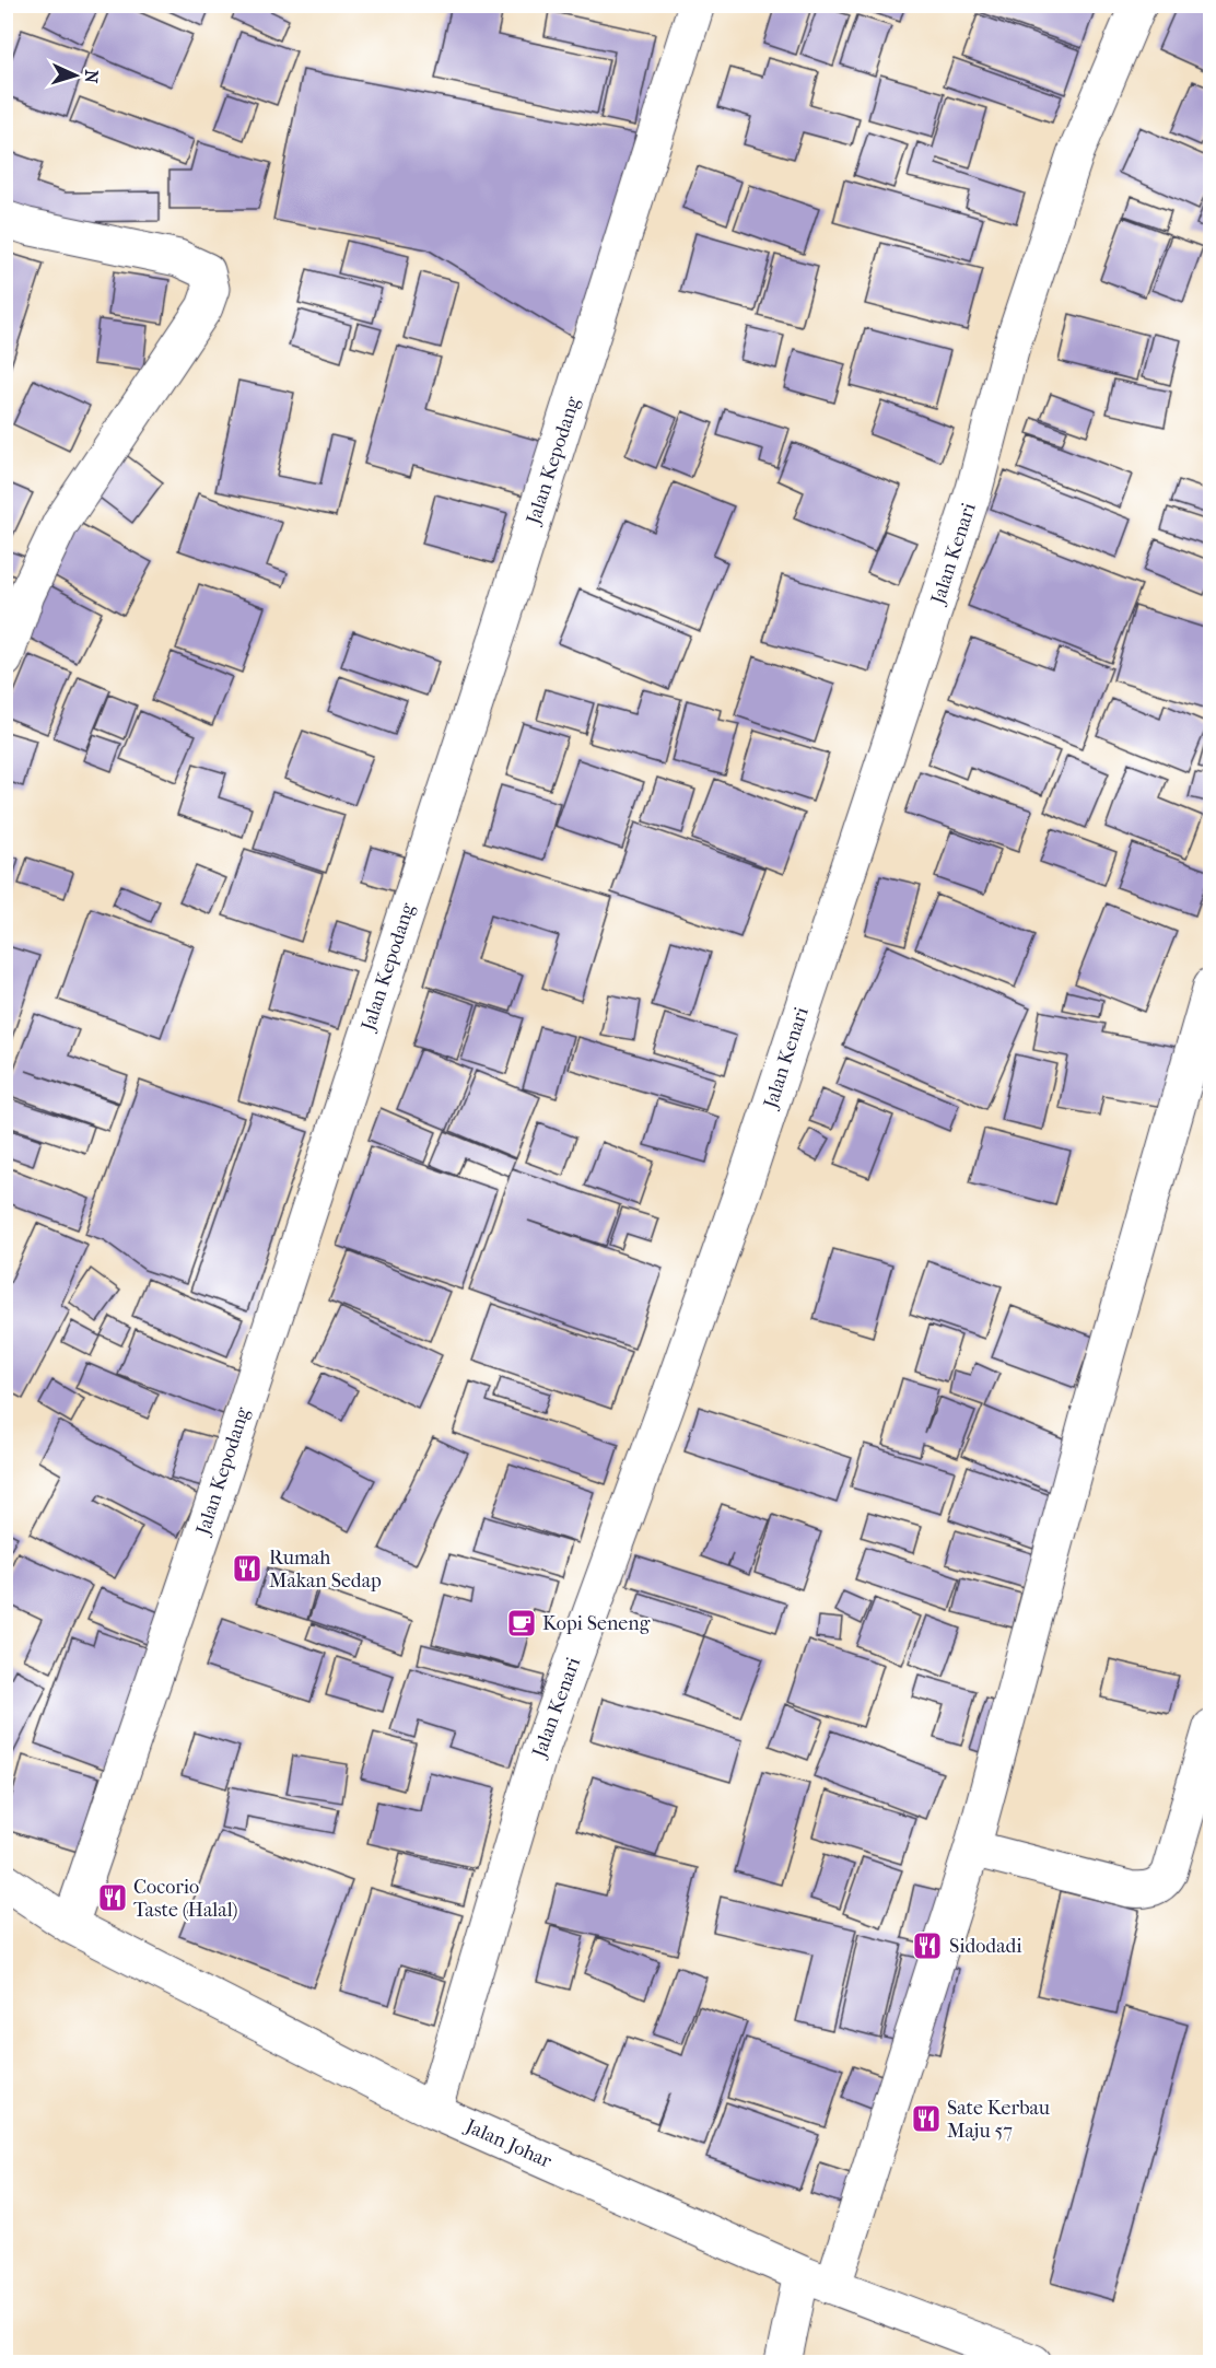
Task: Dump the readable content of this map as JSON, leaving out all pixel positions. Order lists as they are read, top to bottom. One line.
{"streets":{"street":["Jalan Kepodang","Jalan Kenari","Jalan Johar"]},"crossings":[["Jalan Kepodang","Jalan Johar"],["Jalan Kenari","Jalan Johar"]],"places":{"restaurant":["Rumah Makan Sedap","Cocorio Taste (Halal)","Sidodadi","Sate Kerbau Maju 57"],"cafe":["Kopi Seneng"]},"north":"right"}
